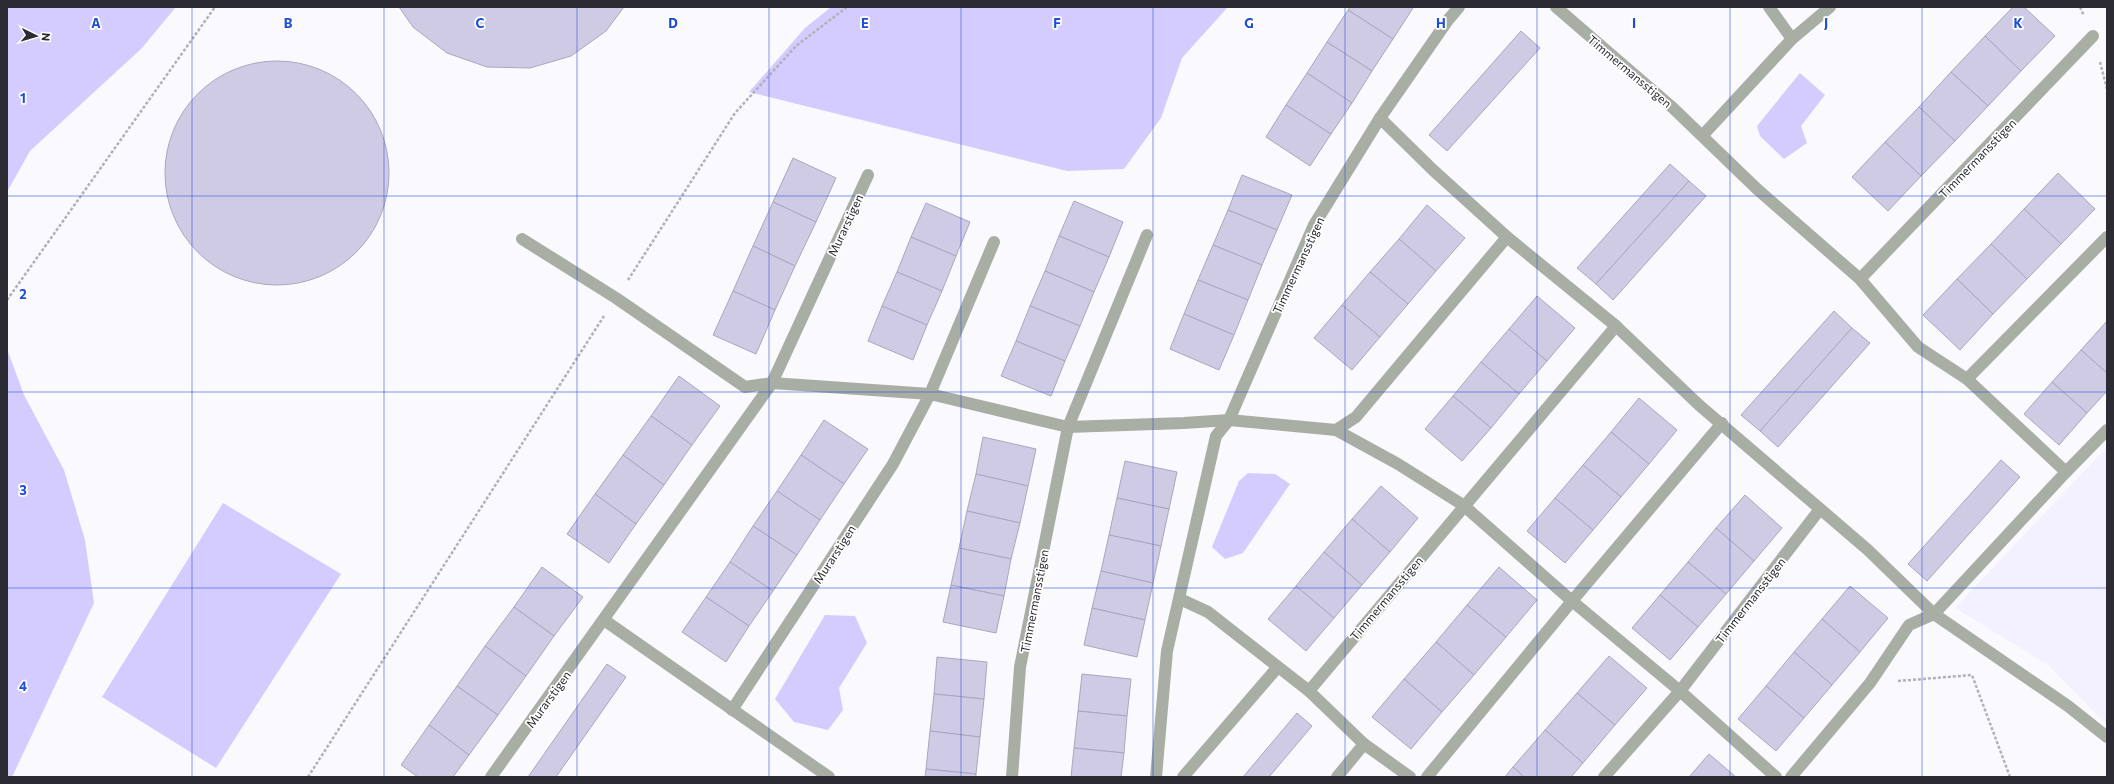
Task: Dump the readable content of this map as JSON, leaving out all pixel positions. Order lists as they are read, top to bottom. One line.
{"streets":{"street":["Timmermansstigen","Murarstigen"]},"north":"right","grid":{"columns":["A","B","C","D","E","F","G","H","I","J","K"],"rows":["1","2","3","4"]}}
